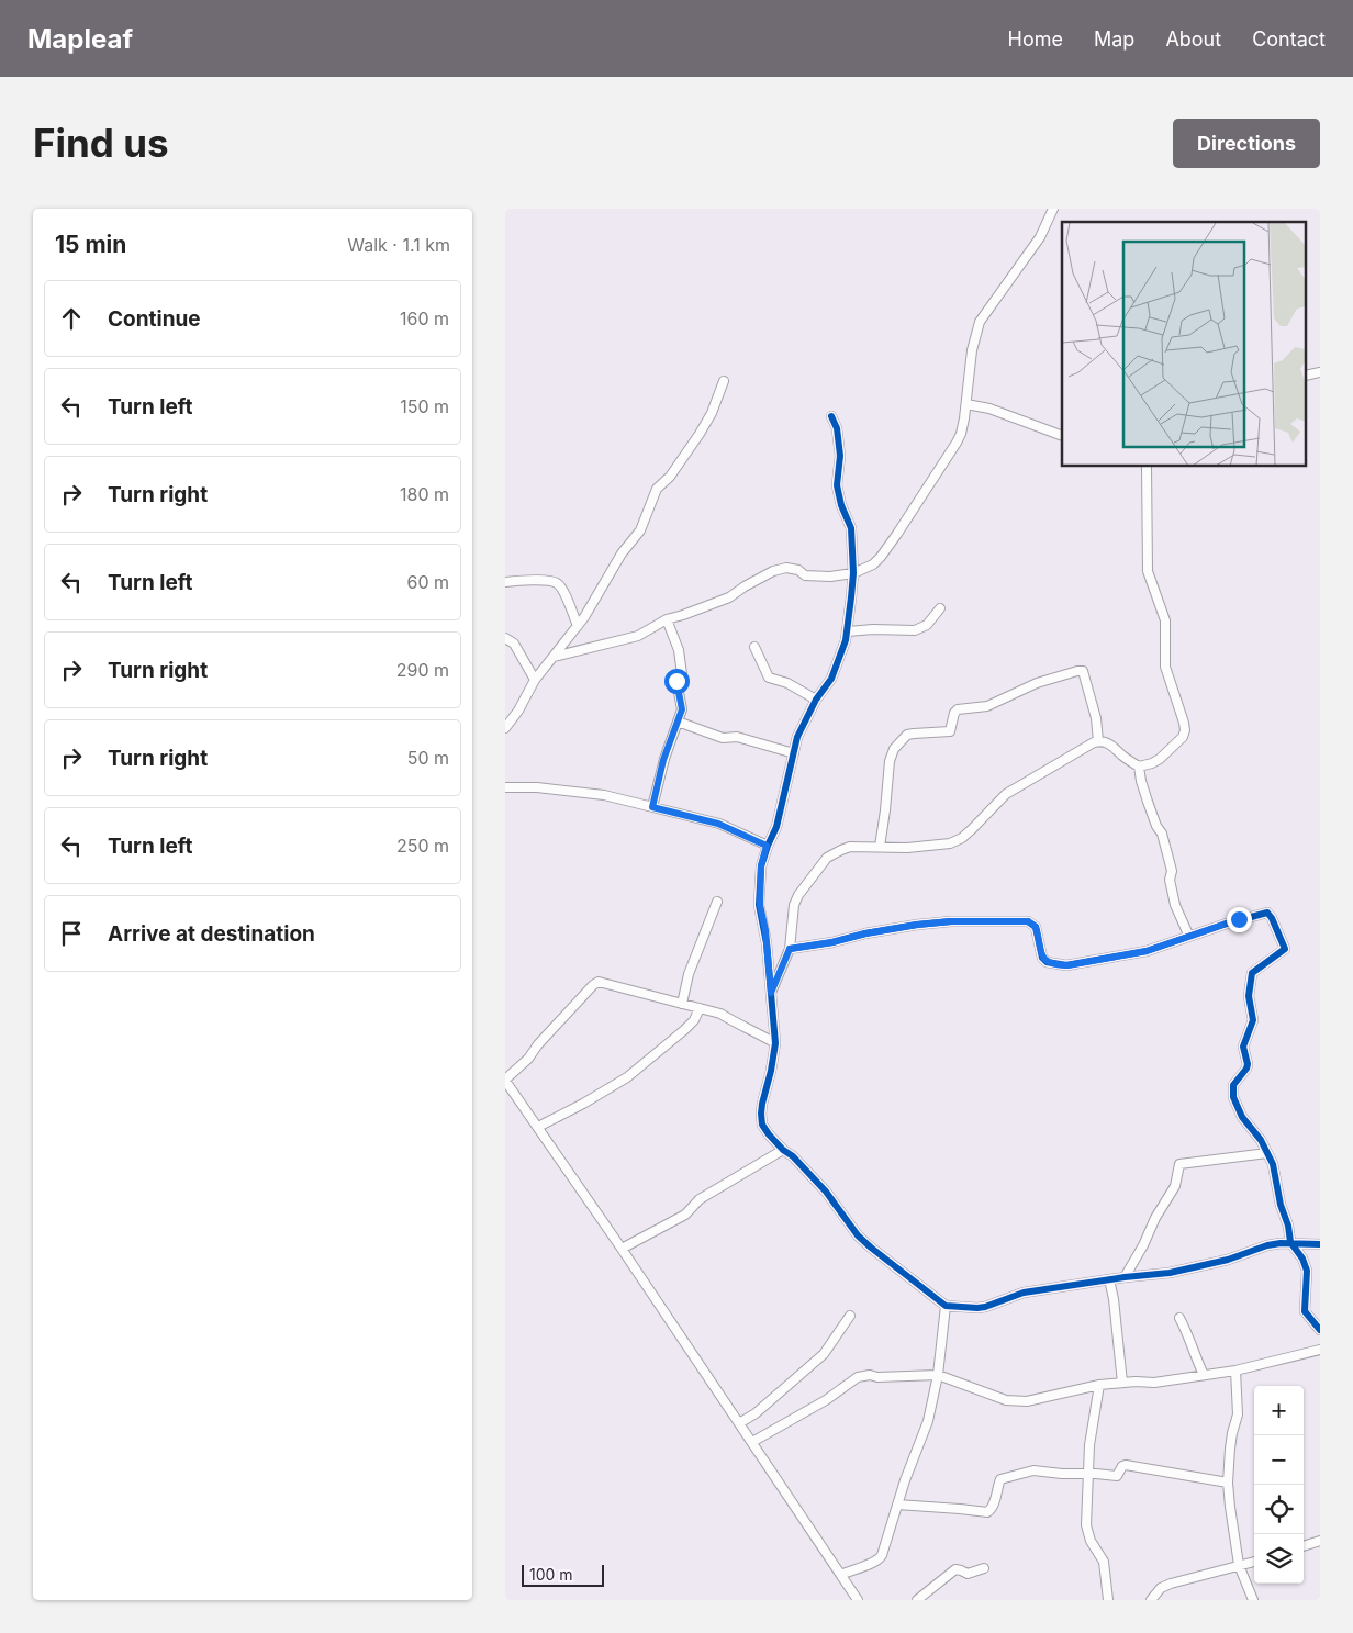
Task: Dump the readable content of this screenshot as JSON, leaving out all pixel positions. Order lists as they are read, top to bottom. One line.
{"scale_bar":"100 m","page":{"header":"Mapleaf","nav":["Home","Map","About","Contact"],"buttons":"Directions","title":"Find us","heading":["15 min","Walk · 1.1 km"],"list":[["Continue","160 m"],["Turn left","150 m"],["Turn right","180 m"],["Turn left","60 m"],["Turn right","290 m"],["Turn right","50 m"],["Turn left","250 m"],"Arrive at destination"],"map_buttons":["+","−"],"scale":"100 m"}}
